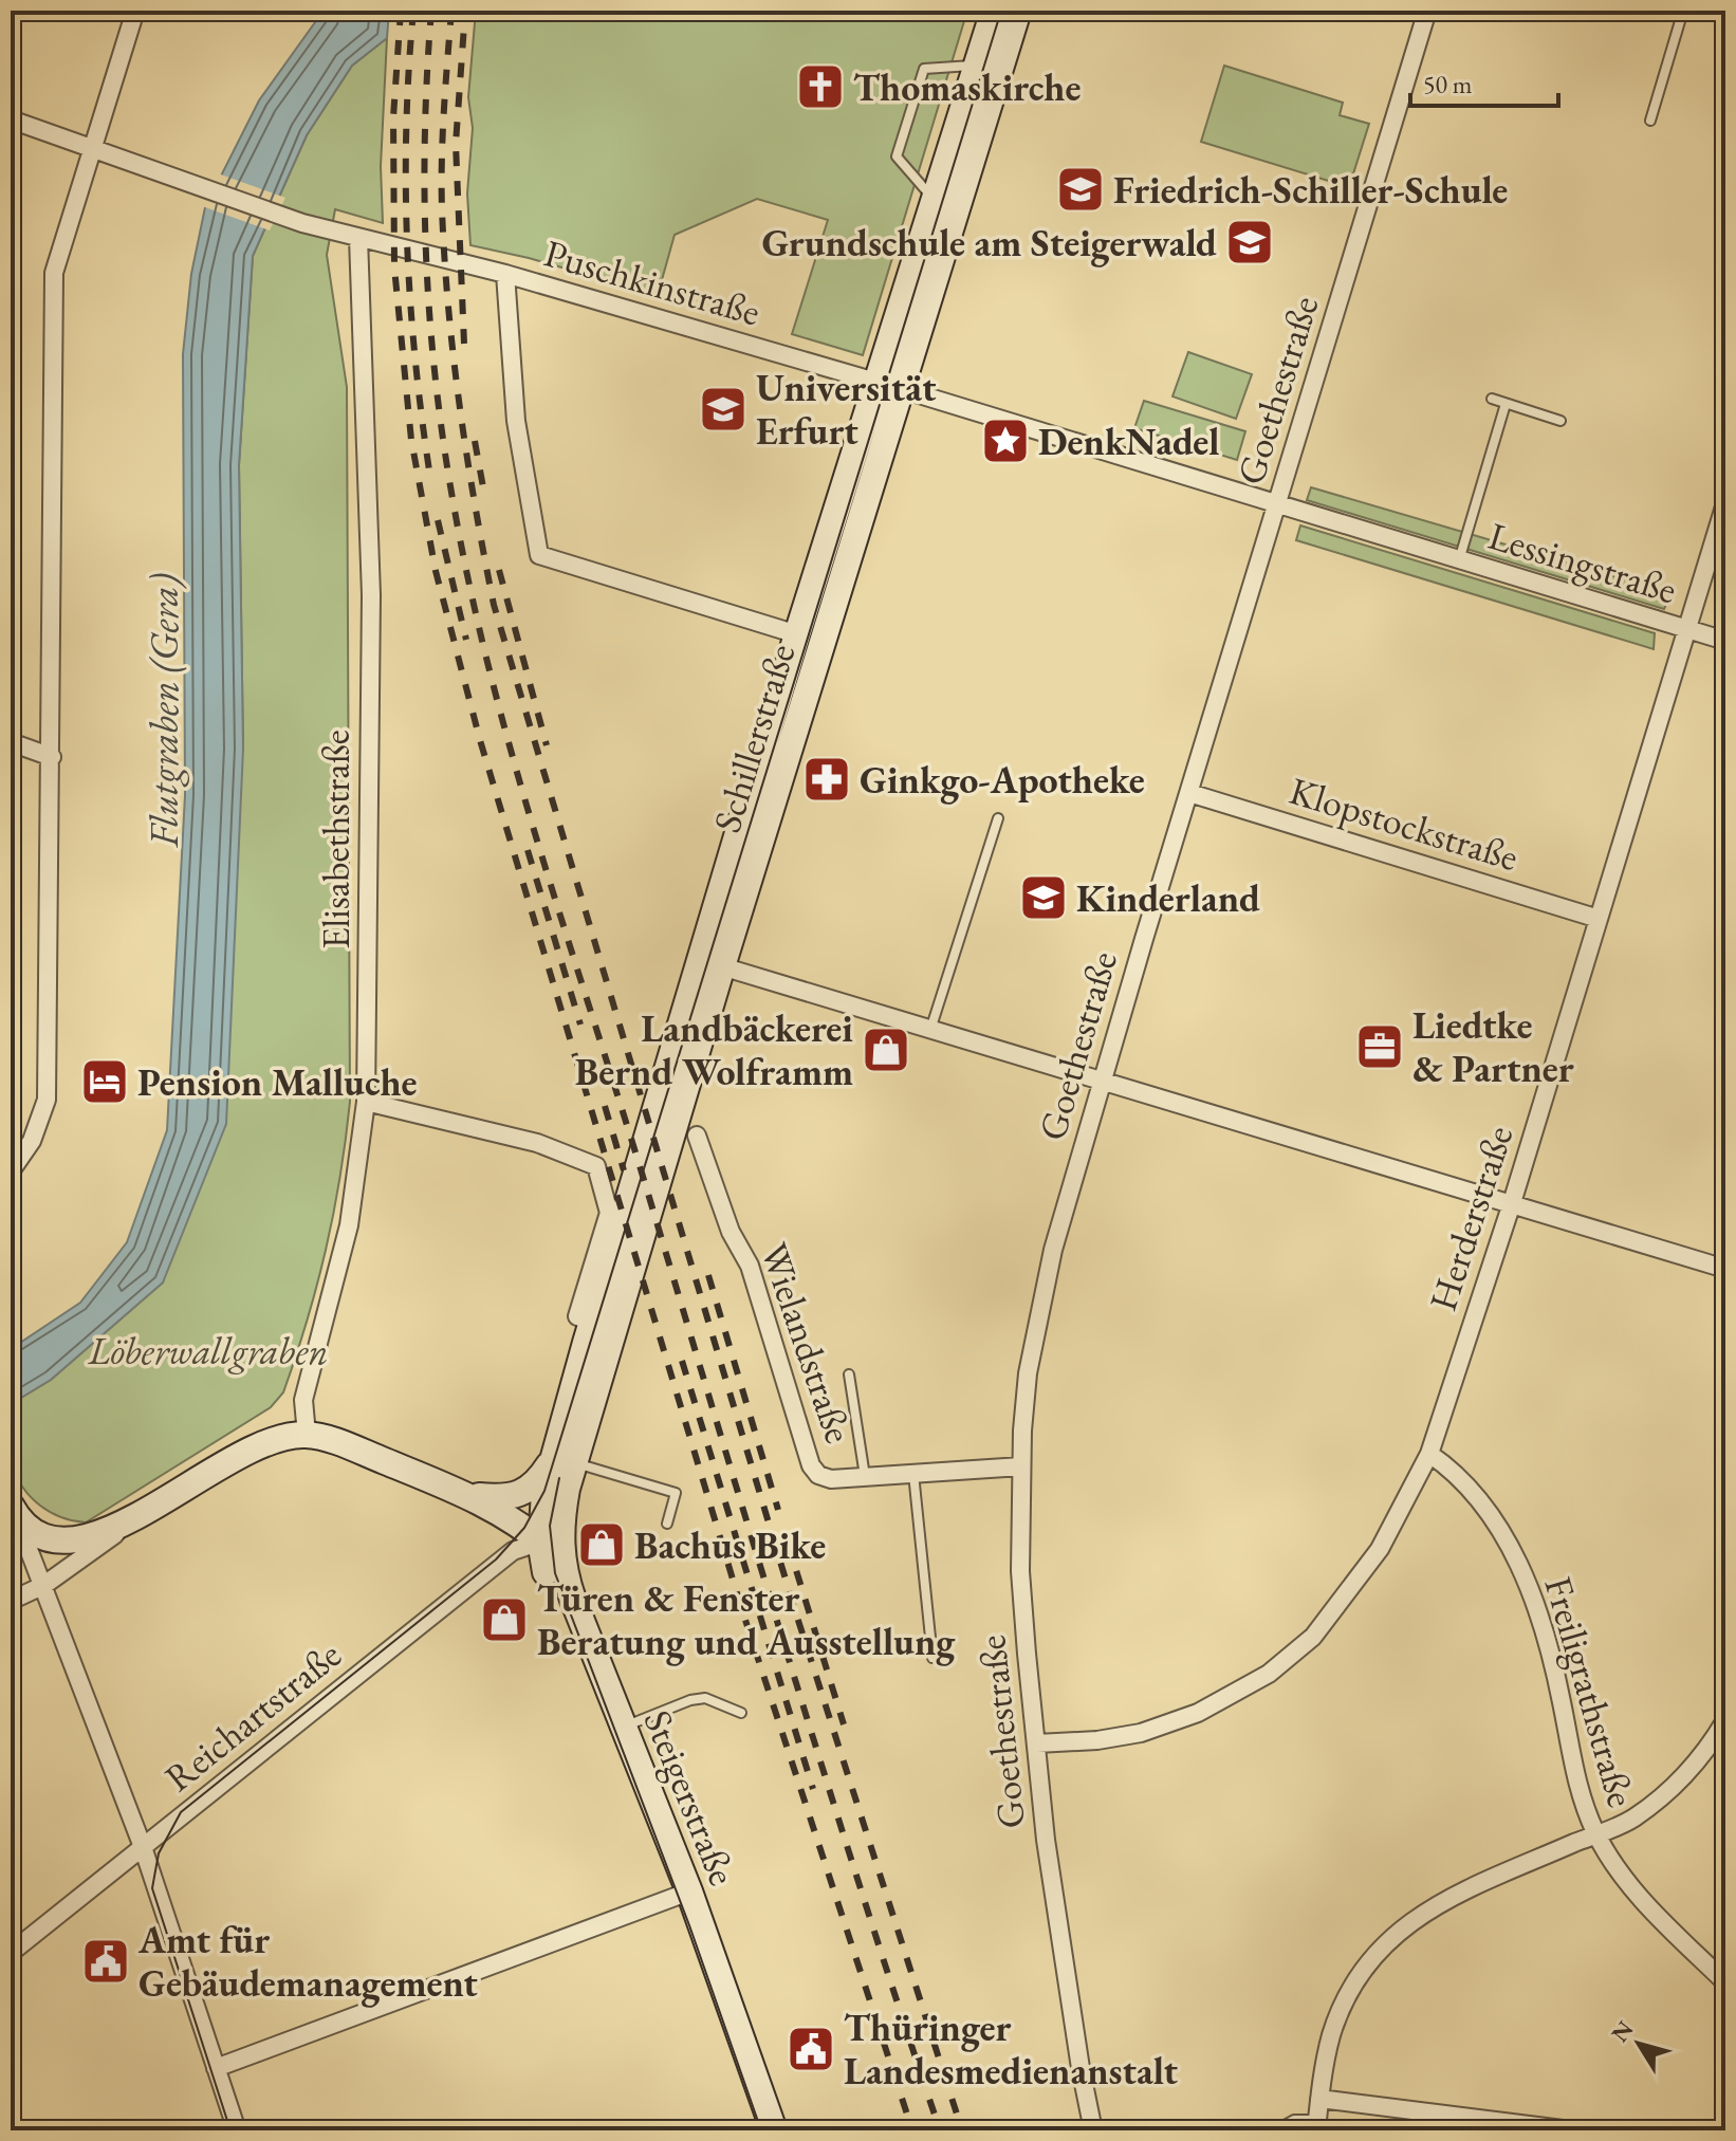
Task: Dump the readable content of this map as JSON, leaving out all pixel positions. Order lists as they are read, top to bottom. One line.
{"streets":{"main road":["Schillerstraße","Steigerstraße"],"street":["Puschkinstraße","Goethestraße","Lessingstraße","Klopstockstraße","Elisabethstraße","Herderstraße","Wielandstraße","Freiligrathstraße","Reichartstraße"]},"crossings":[["Puschkinstraße","Goethestraße"],["Puschkinstraße","Lessingstraße"],["Puschkinstraße","Schillerstraße"],["Puschkinstraße","Elisabethstraße"],["Goethestraße","Lessingstraße"],["Goethestraße","Klopstockstraße"],["Goethestraße","Herderstraße"],["Goethestraße","Wielandstraße"],["Lessingstraße","Herderstraße"],["Schillerstraße","Elisabethstraße"],["Schillerstraße","Steigerstraße"],["Klopstockstraße","Herderstraße"],["Herderstraße","Freiligrathstraße"],["Reichartstraße","Steigerstraße"]],"water":["Flutgraben (Gera)"],"parks":["Löberwallgraben"],"places":{"church":["Thomaskirche"],"school or university":["Friedrich-Schiller-Schule","Grundschule am Steigerwald","Universität Erfurt","Kinderland"],"place":["DenkNadel"],"pharmacy":["Ginkgo-Apotheke"],"office":["Liedtke & Partner"],"shop":["Landbäckerei Bernd Wolframm","Bachus Bike","Türen & Fenster Beratung und Ausstellung"],"hotel":["Pension Malluche"],"public building":["Amt für Gebäudemanagement","Thüringer Landesmedienanstalt"]},"scale_bar":"50 m","north":"top left"}
